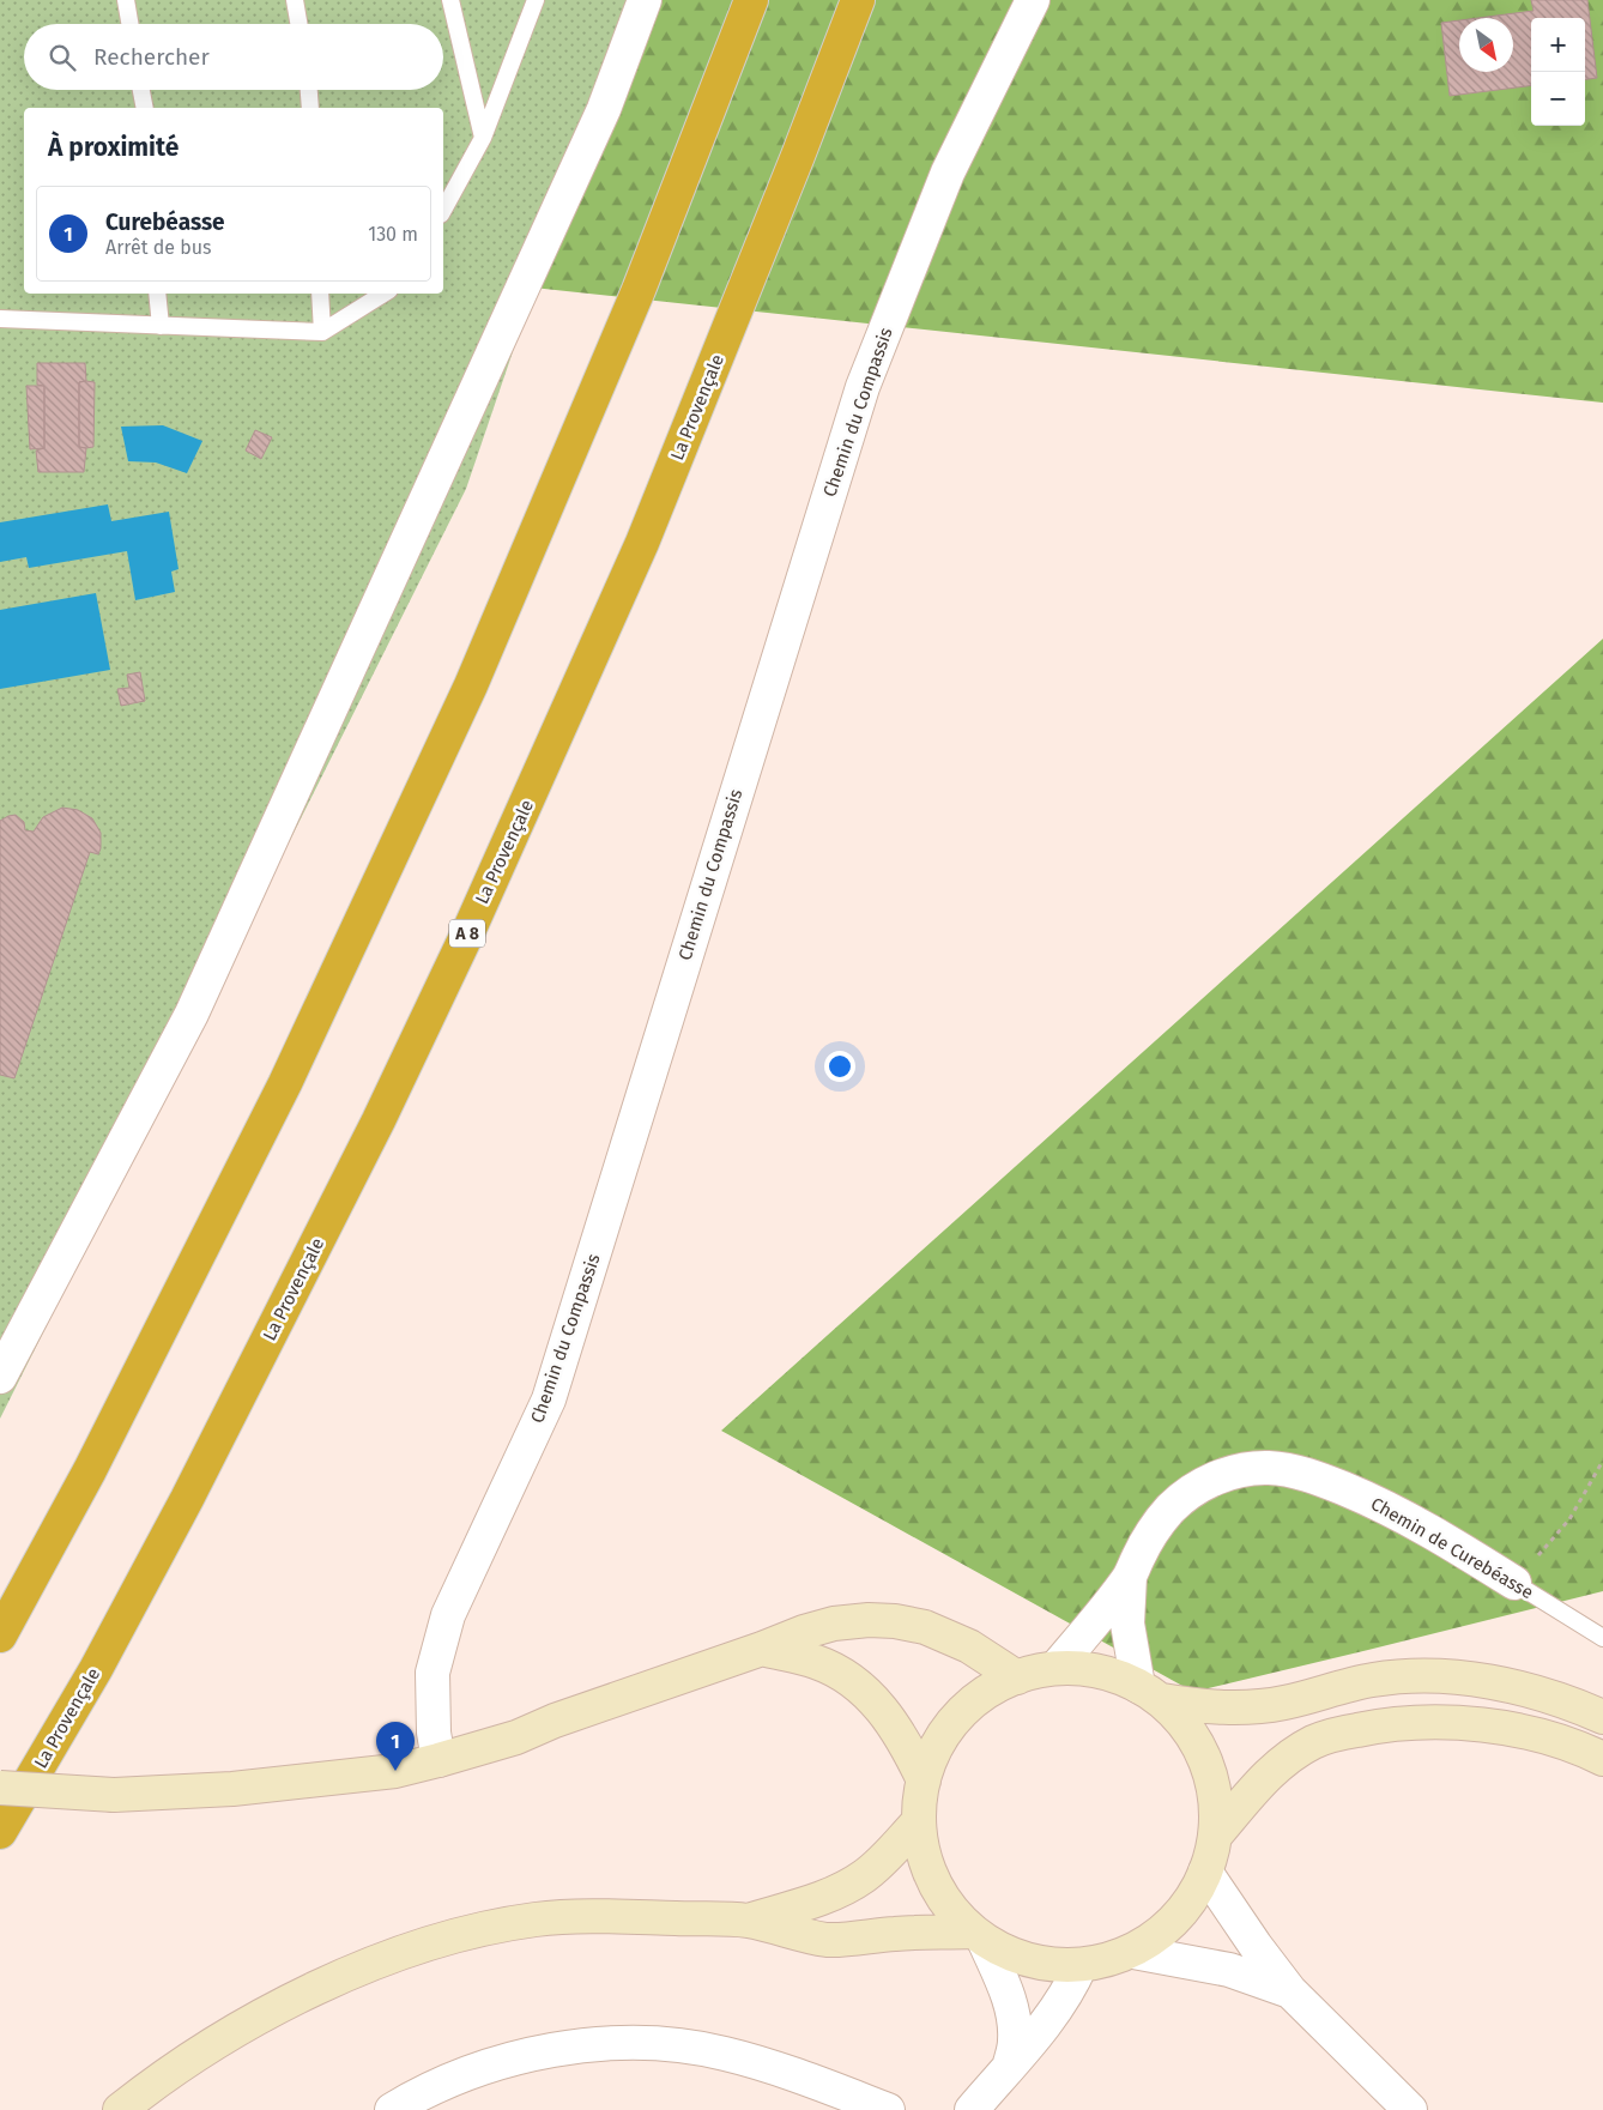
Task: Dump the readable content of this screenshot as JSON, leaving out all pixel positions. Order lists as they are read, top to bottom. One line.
{"streets":{"highway":["La Provençale","A 8"],"street":["Chemin du Compassis","Chemin de Curebéasse"]},"north":"bottom right","page":{"map_buttons":["+","−"],"search":"Rechercher","heading":"À proximité","list":[{"mark":"1","name":"Curebéasse","note":"Arrêt de bus","value":"130 m"}],"pins":"1"}}
